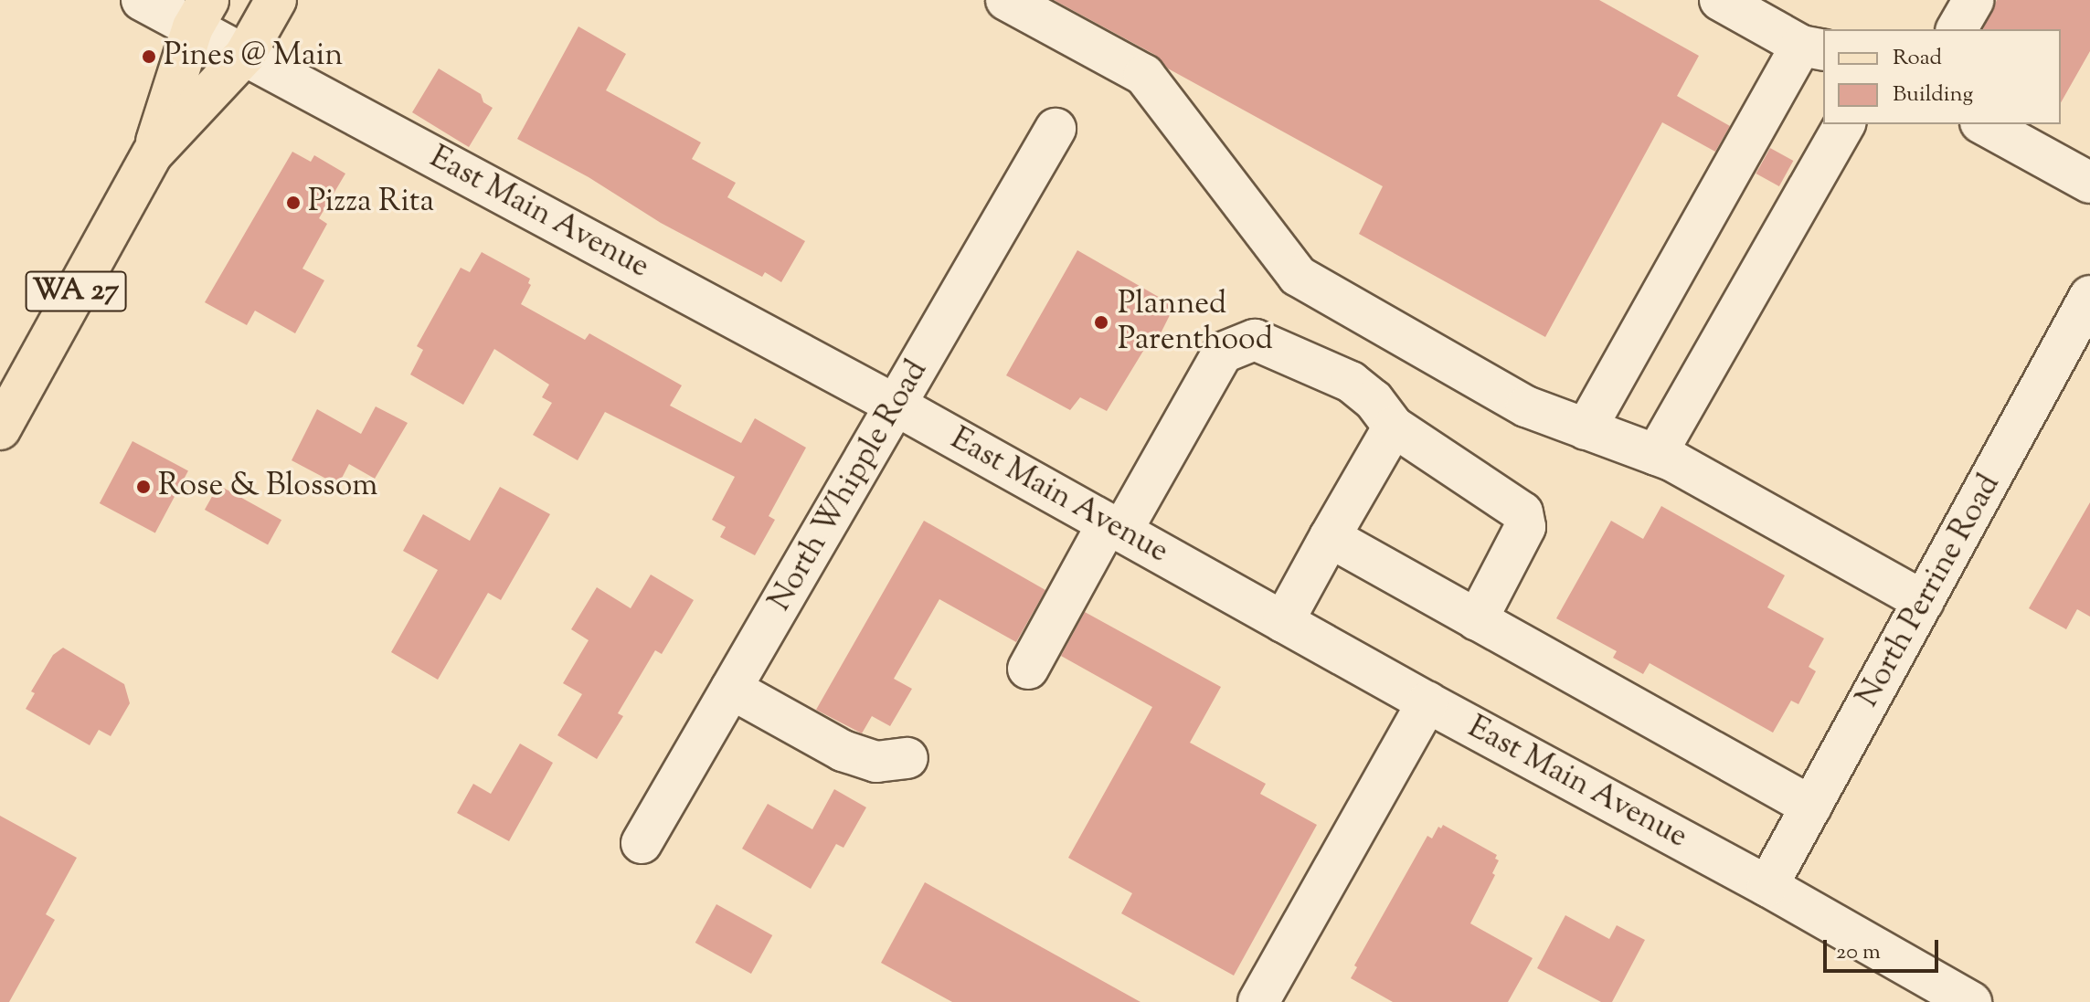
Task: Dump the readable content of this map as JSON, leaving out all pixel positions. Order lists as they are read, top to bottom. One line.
{"streets":{"main road":["WA 27"],"street":["East Main Avenue","North Whipple Road","North Perrine Road"]},"crossings":[["East Main Avenue","WA 27"],["East Main Avenue","North Whipple Road"],["East Main Avenue","North Perrine Road"]],"places":["Pines @ Main","Pizza Rita","Planned Parenthood","Rose & Blossom"],"legend":["Road","Building"],"scale_bar":"20 m"}
